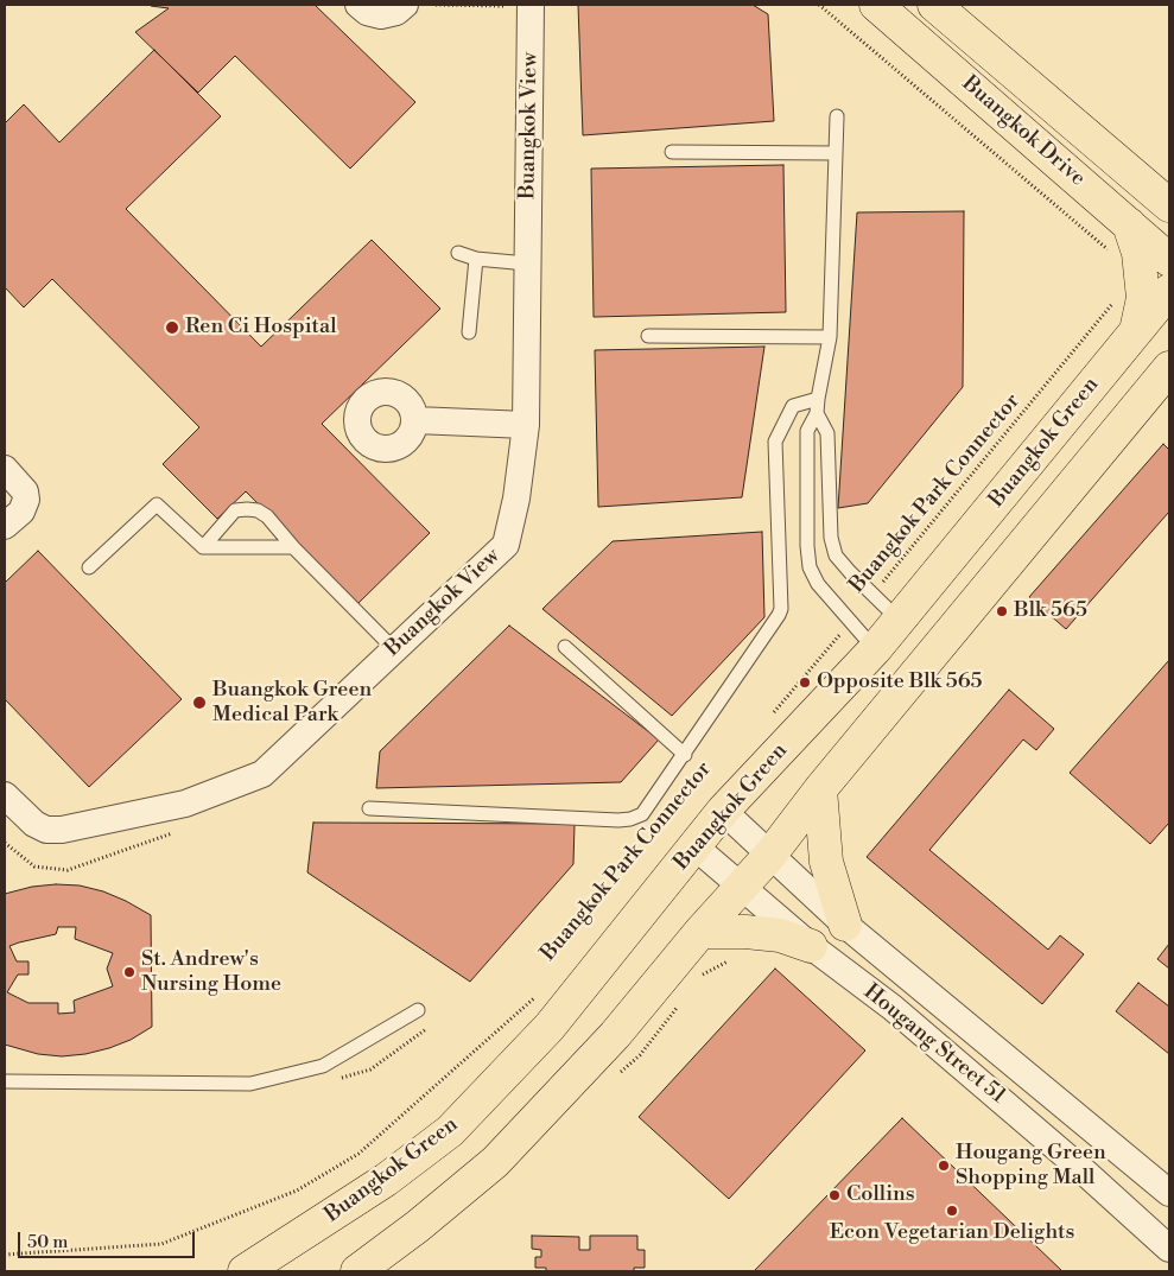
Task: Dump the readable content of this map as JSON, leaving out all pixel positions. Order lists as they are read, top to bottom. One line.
{"streets":{"main road":["Buangkok Drive","Buangkok Green"],"street":["Buangkok View","Hougang Street 51"],"path":["Buangkok Park Connector"]},"crossings":[["Buangkok Green","Hougang Street 51"]],"places":["Ren Ci Hospital","Blk 565","Opposite Blk 565","Buangkok Green Medical Park","St. Andrew's Nursing Home","Hougang Green Shopping Mall","Collins","Econ Vegetarian Delights"],"scale_bar":"50 m"}
